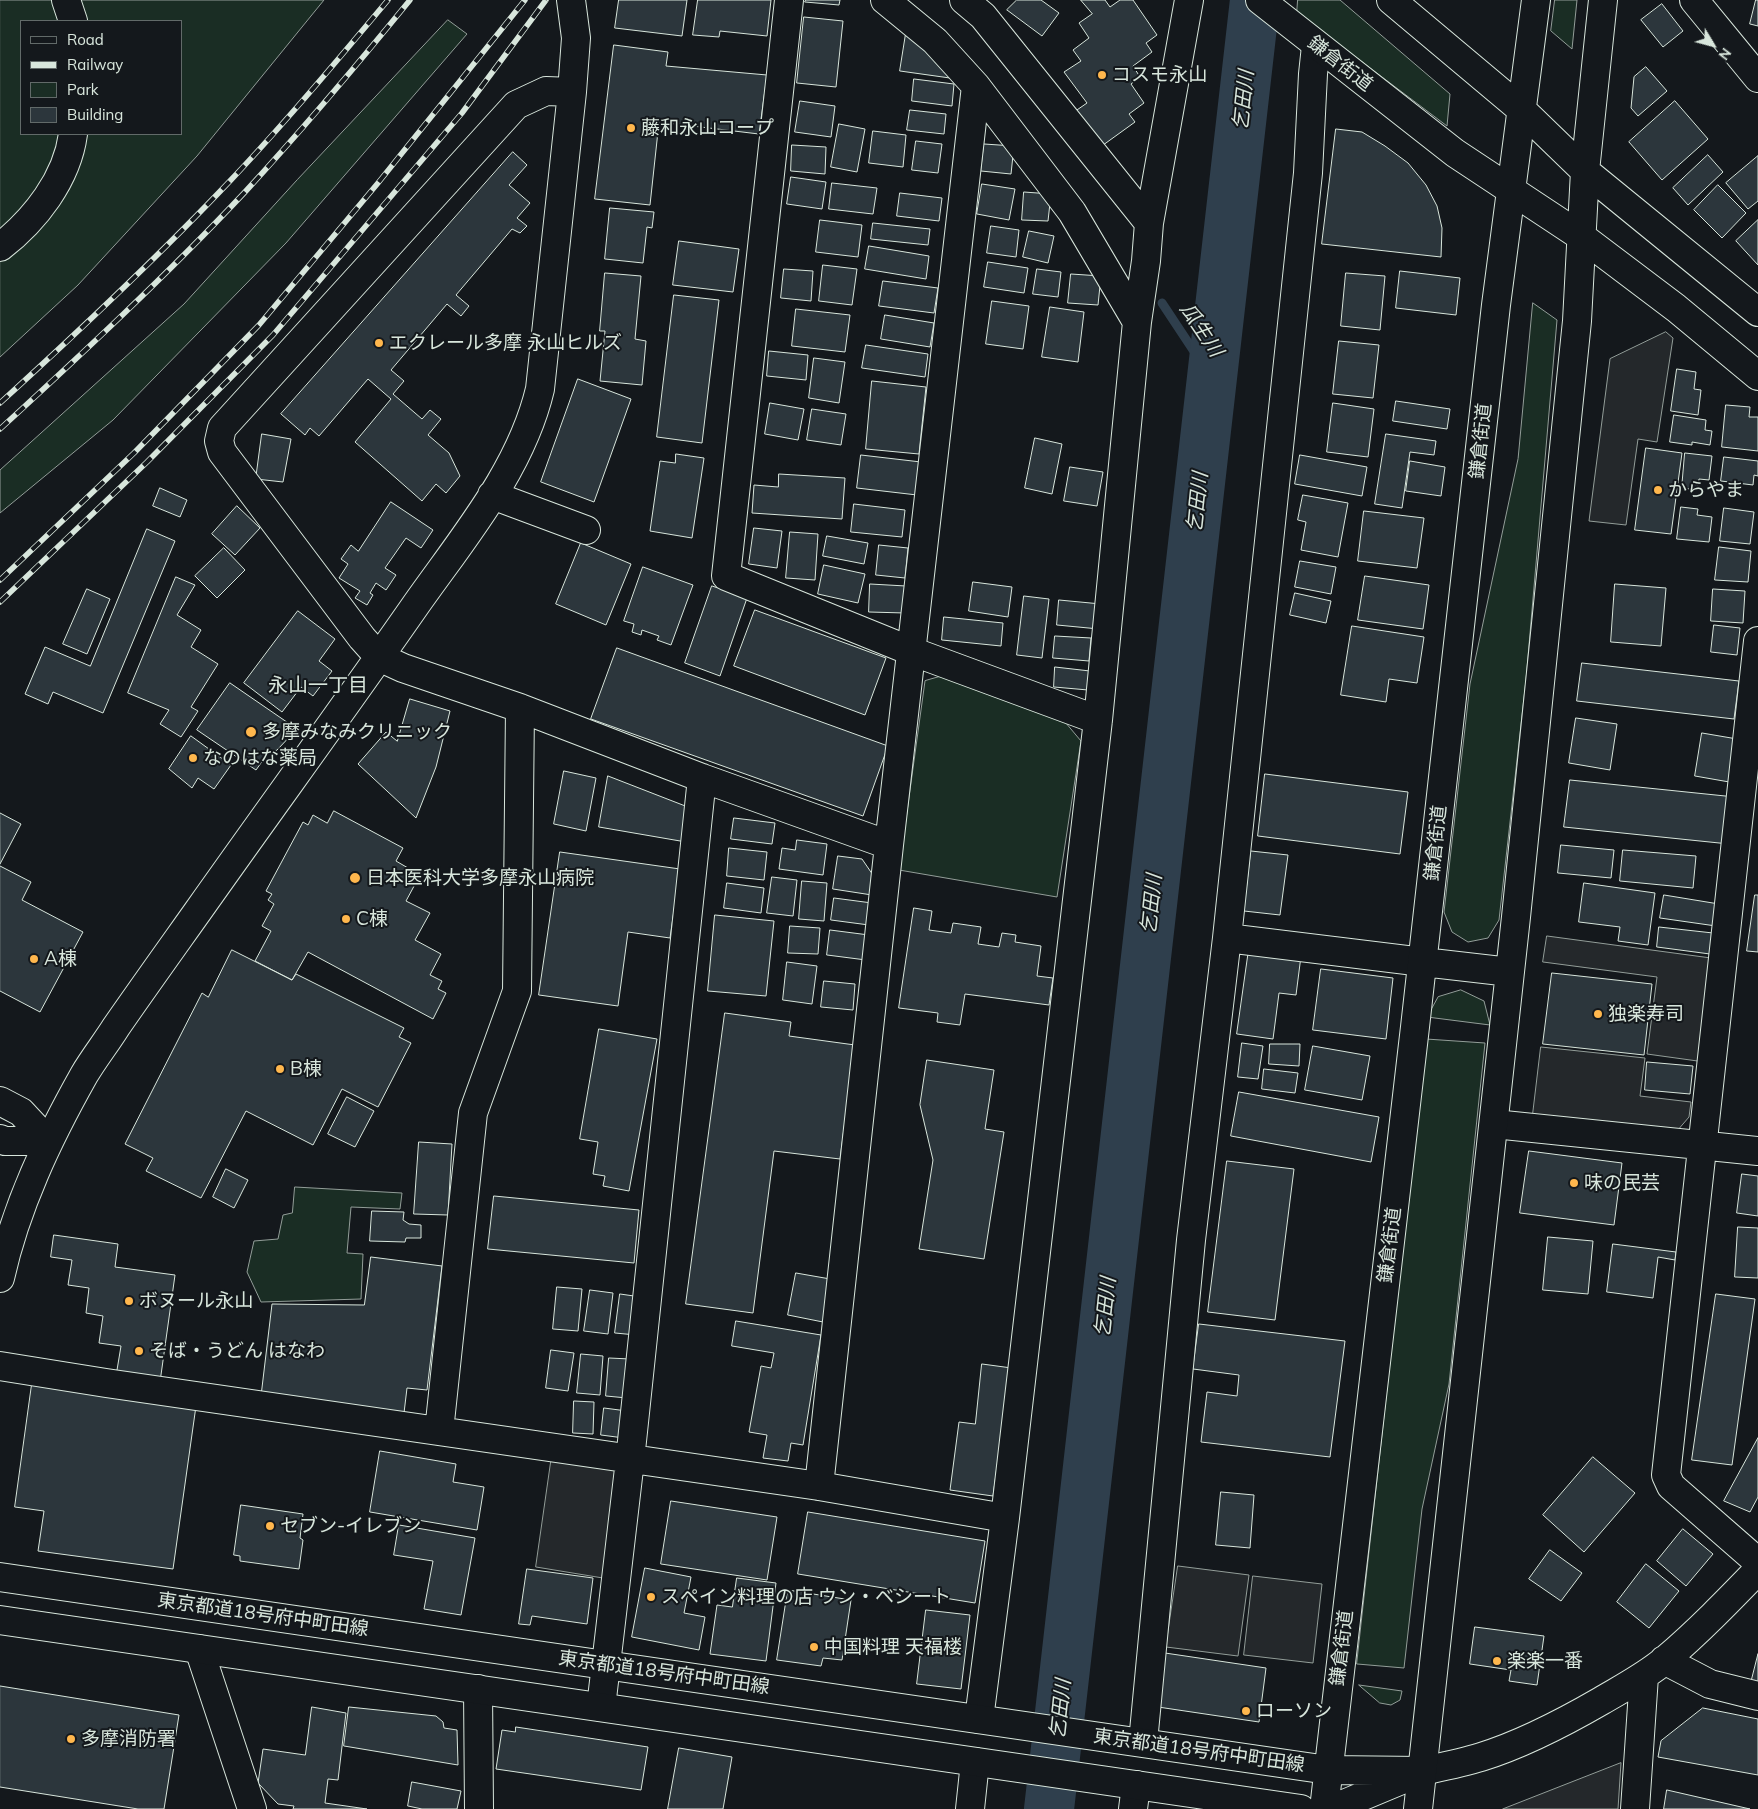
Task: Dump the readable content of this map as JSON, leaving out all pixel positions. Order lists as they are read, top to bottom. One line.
{"streets":{"street":["鎌倉街道","東京都道18号府中町田線"]},"crossings":[["鎌倉街道","東京都道18号府中町田線"]],"districts":["永山一丁目"],"water":["乞田川","瓜生川"],"places":["コスモ永山","藤和永山コープ","エクレール多摩 永山ヒルズ","からやま","多摩みなみクリニック","なのはな薬局","日本医科大学多摩永山病院","C棟","A棟","独楽寿司","B棟","味の民芸","ボヌール永山","そば・うどん はなわ","セブン-イレブン","スペイン料理の店 ウン・ベシート","中国料理 天福楼","楽楽一番","ローソン","多摩消防署"],"legend":["Road","Railway","Park","Building"],"north":"bottom right"}
